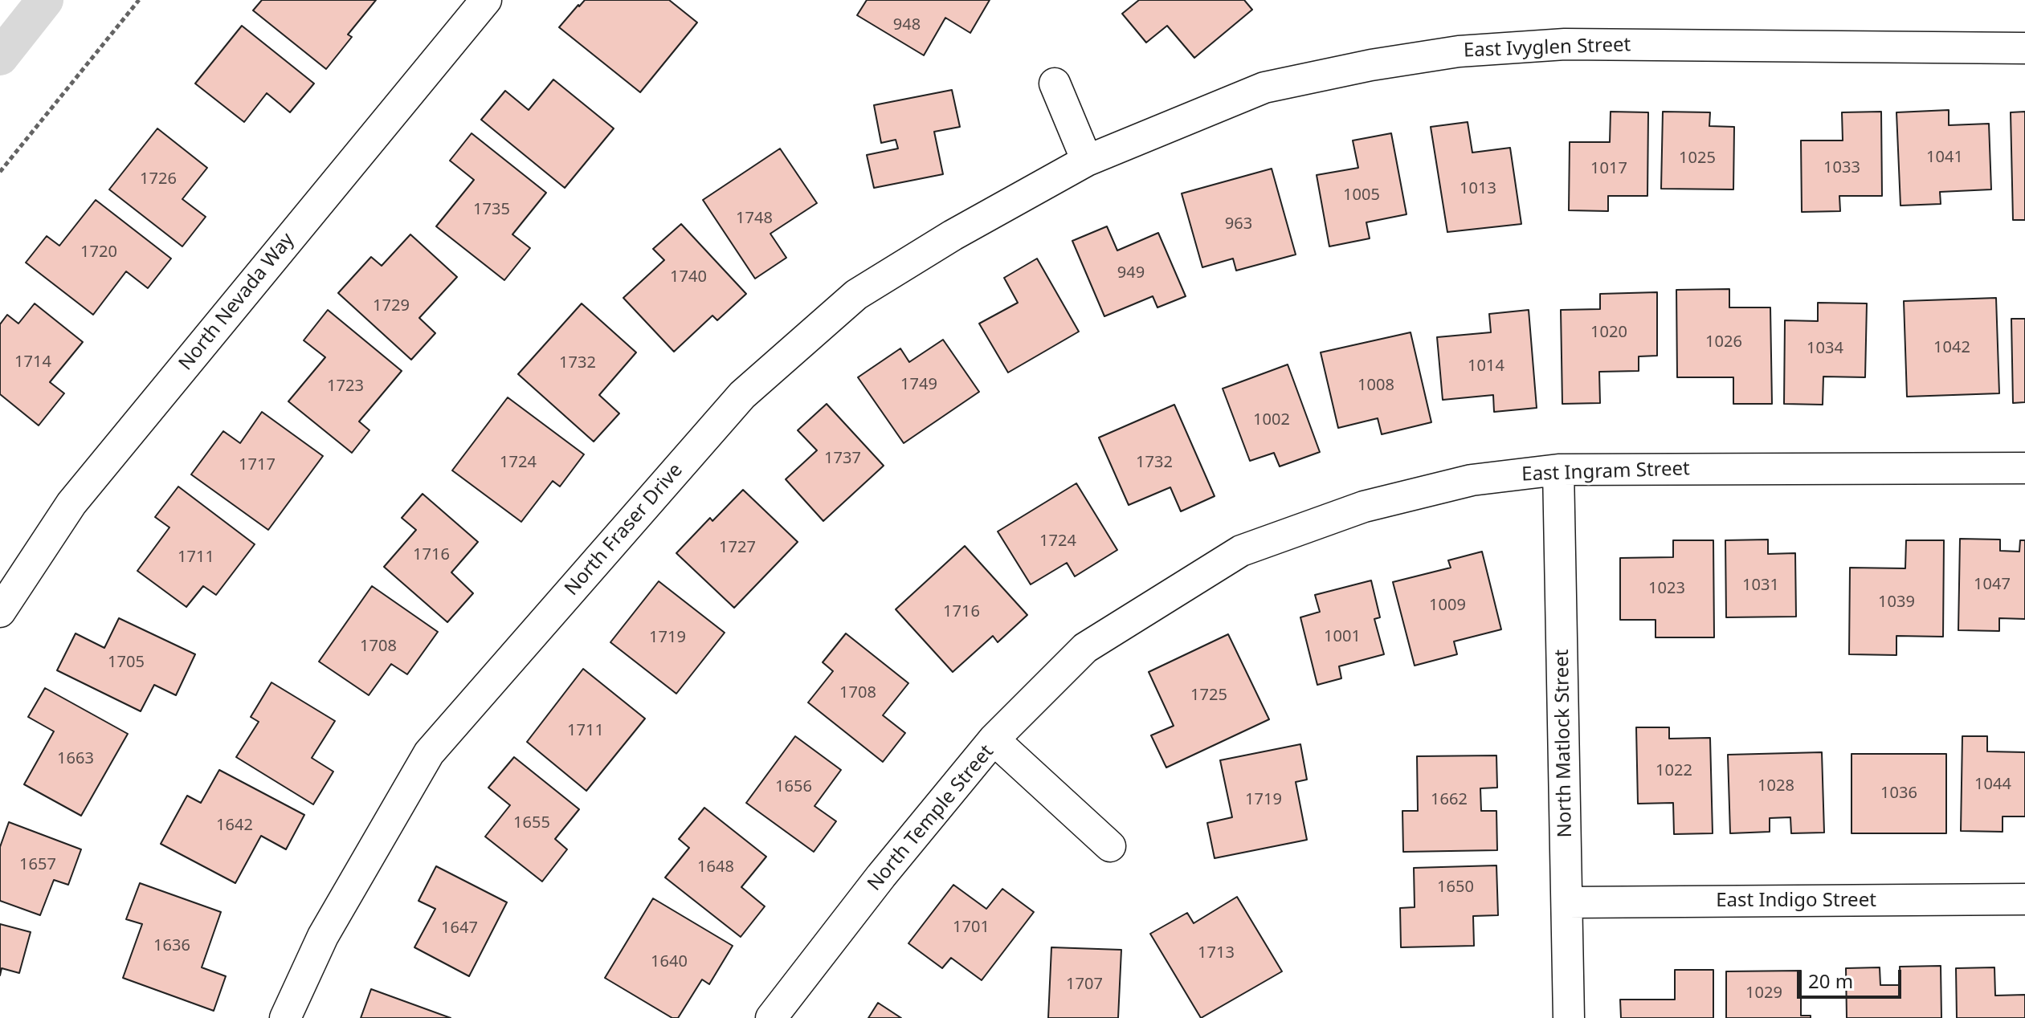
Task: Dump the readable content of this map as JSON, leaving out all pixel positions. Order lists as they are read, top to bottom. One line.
{"streets":{"street":["East Ivyglen Street","North Nevada Way","East Ingram Street","North Fraser Drive","North Matlock Street","North Temple Street","East Indigo Street"]},"crossings":[["East Ivyglen Street","North Fraser Drive"],["East Ingram Street","North Matlock Street"],["East Ingram Street","North Temple Street"],["North Matlock Street","East Indigo Street"]],"house_numbers":["948","1041","1025","1033","1017","1726","1013","1005","1735","1748","963","1720","949","1740","1729","1020","1026","1042","1034","1714","1732","1014","1749","1008","1723","1002","1737","1724","1732","1717","1724","1727","1716","1711","1047","1031","1023","1039","1009","1716","1001","1719","1708","1705","1708","1725","1711","1663","1022","1044","1028","1656","1036","1719","1662","1655","1642","1657","1648","1650","1701","1647","1636","1713","1640","1707","1029"],"scale_bar":"20 m"}
